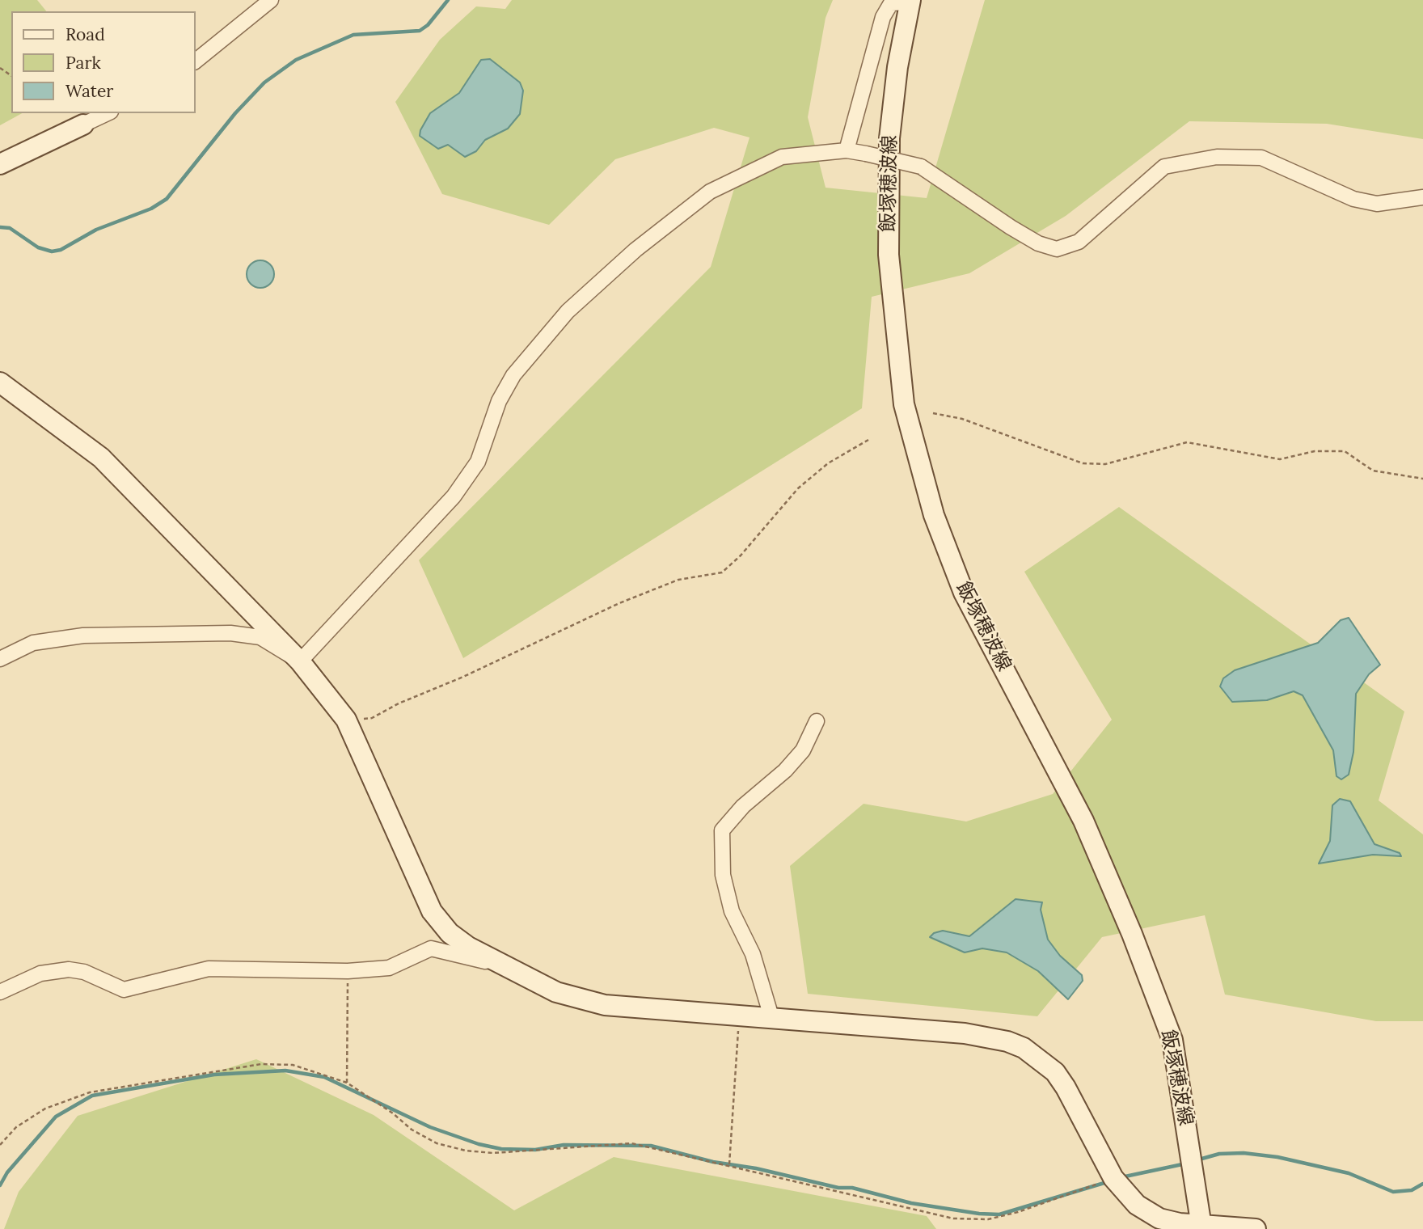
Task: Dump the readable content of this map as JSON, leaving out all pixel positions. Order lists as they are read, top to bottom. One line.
{"streets":{"street":["飯塚穂波線"]},"legend":["Road","Park","Water"]}
